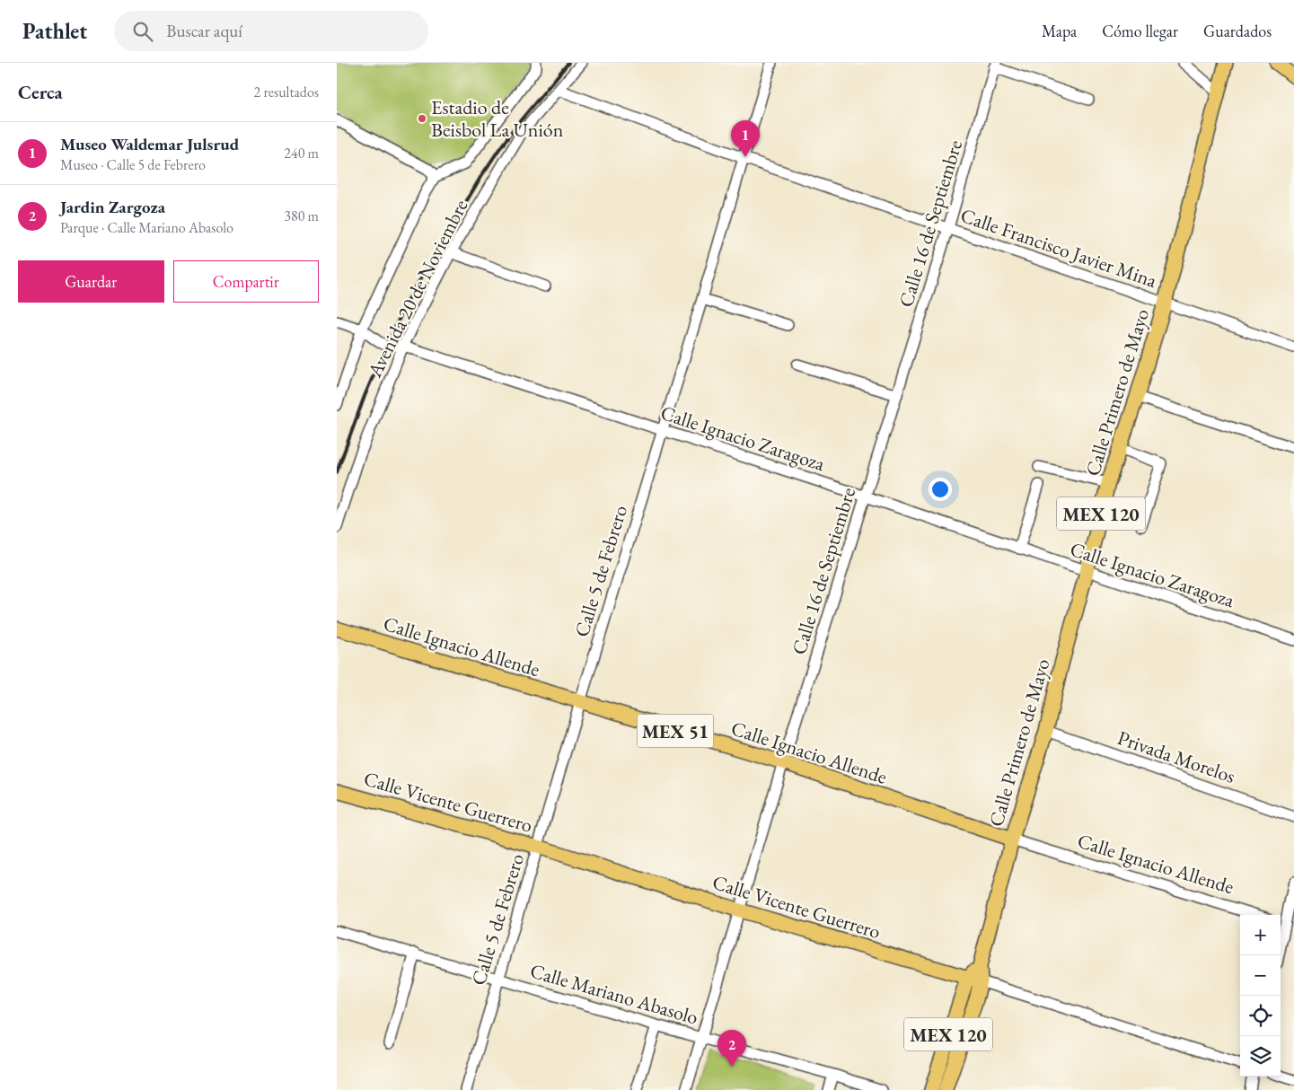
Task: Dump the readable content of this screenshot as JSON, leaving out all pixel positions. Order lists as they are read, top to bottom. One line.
{"streets":{"main road":["Calle Primero de Mayo","MEX 120","Calle Ignacio Allende","MEX 51","Calle Vicente Guerrero"],"street":["Calle 16 de Septiembre","Calle Francisco Javier Mina","Avenida 20 de Noviembre","Calle Ignacio Zaragoza","Calle 5 de Febrero","Privada Morelos","Calle Mariano Abasolo"]},"crossings":[["Calle 16 de Septiembre","Calle Francisco Javier Mina"],["Calle 16 de Septiembre","Calle Ignacio Zaragoza"],["Calle 16 de Septiembre","Calle Ignacio Allende"],["Calle 16 de Septiembre","Calle Vicente Guerrero"],["Calle 16 de Septiembre","Calle Mariano Abasolo"],["Calle Francisco Javier Mina","Avenida 20 de Noviembre"],["Calle Francisco Javier Mina","Calle Primero de Mayo"],["Calle Francisco Javier Mina","Calle 5 de Febrero"],["Avenida 20 de Noviembre","Calle Ignacio Zaragoza"],["Calle Primero de Mayo","Calle Ignacio Zaragoza"],["Calle Primero de Mayo","MEX 120"],["Calle Primero de Mayo","Calle Ignacio Allende"],["Calle Primero de Mayo","Privada Morelos"],["Calle Primero de Mayo","Calle Vicente Guerrero"],["Calle Ignacio Zaragoza","Calle 5 de Febrero"],["MEX 120","Calle Vicente Guerrero"],["Calle 5 de Febrero","Calle Ignacio Allende"],["Calle 5 de Febrero","Calle Vicente Guerrero"],["Calle 5 de Febrero","Calle Mariano Abasolo"]],"places":["Estadio de Beisbol La Unión"],"page":{"header":"Pathlet","search":"Buscar aquí","nav":["Mapa","Cómo llegar","Guardados"],"heading":["Cerca","2 resultados"],"pins":["1","2"],"list":[{"mark":"1","name":"Museo Waldemar Julsrud","note":"Museo · Calle 5 de Febrero","value":"240 m"},{"mark":"2","name":"Jardin Zargoza","note":"Parque · Calle Mariano Abasolo","value":"380 m"}],"buttons":["Guardar","Compartir"],"map_buttons":["+","−"]}}
